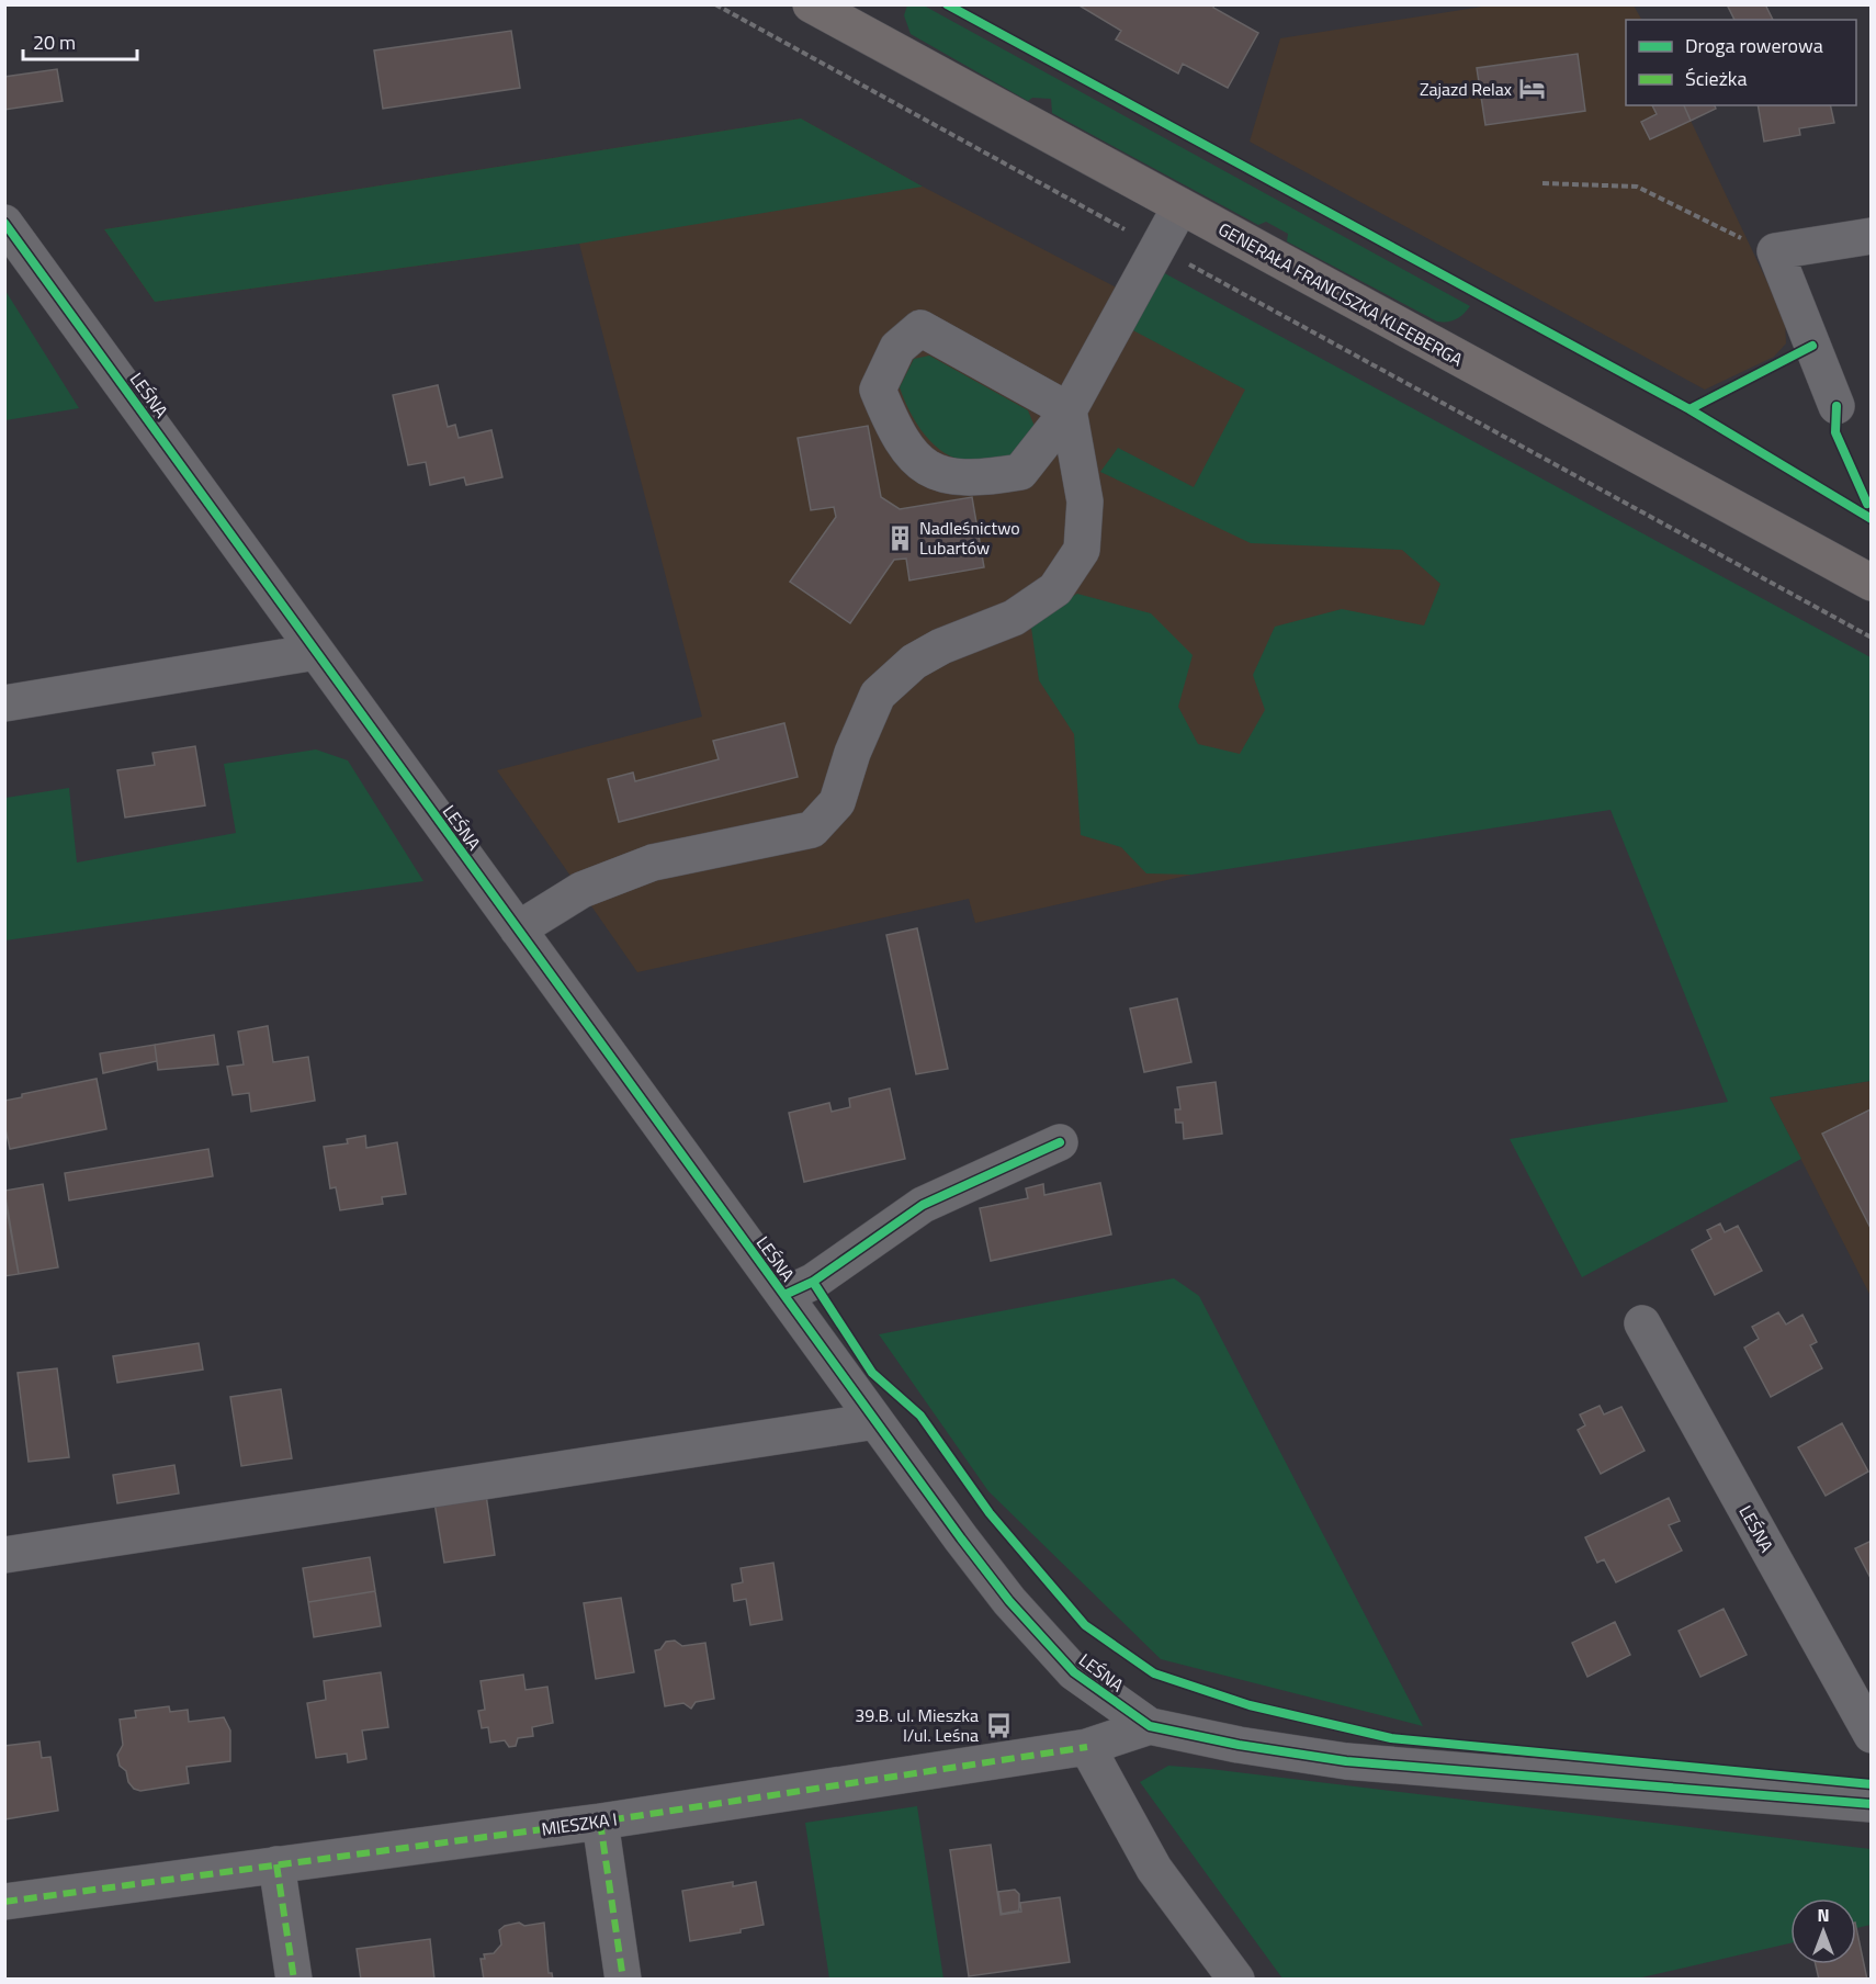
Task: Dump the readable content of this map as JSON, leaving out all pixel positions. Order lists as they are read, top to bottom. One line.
{"streets":{"main road":["GENERAŁA FRANCISZKA KLEEBERGA"],"street":["LEŚNA","MIESZKA I"]},"crossings":[["LEŚNA","MIESZKA I"]],"places":{"hotel":["Zajazd Relax"],"building":["Nadleśnictwo Lubartów"],"bus stop":["39.B. ul. Mieszka I/ul. Leśna"]},"legend":["Droga rowerowa","Ścieżka"],"scale_bar":"20 m","north":"top"}
